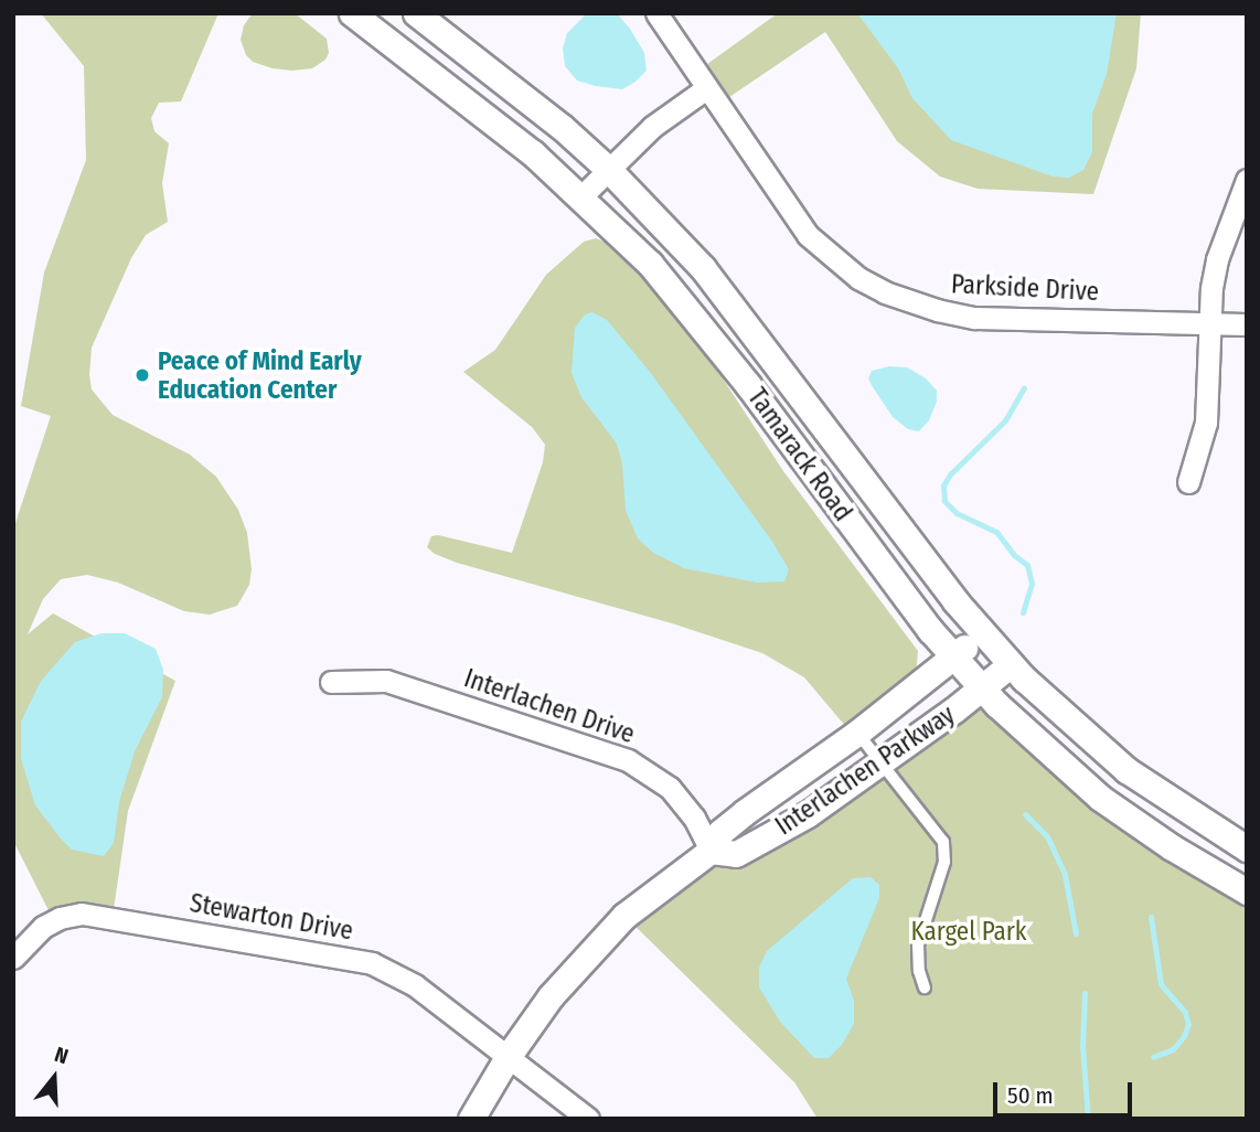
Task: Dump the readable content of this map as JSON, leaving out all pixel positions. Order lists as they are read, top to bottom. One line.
{"streets":{"street":["Parkside Drive","Tamarack Road","Interlachen Drive","Interlachen Parkway","Stewarton Drive"]},"crossings":[["Tamarack Road","Interlachen Parkway"],["Interlachen Drive","Interlachen Parkway"],["Interlachen Parkway","Stewarton Drive"]],"parks":["Kargel Park"],"places":["Peace of Mind Early Education Center"],"scale_bar":"50 m","north":"top"}
